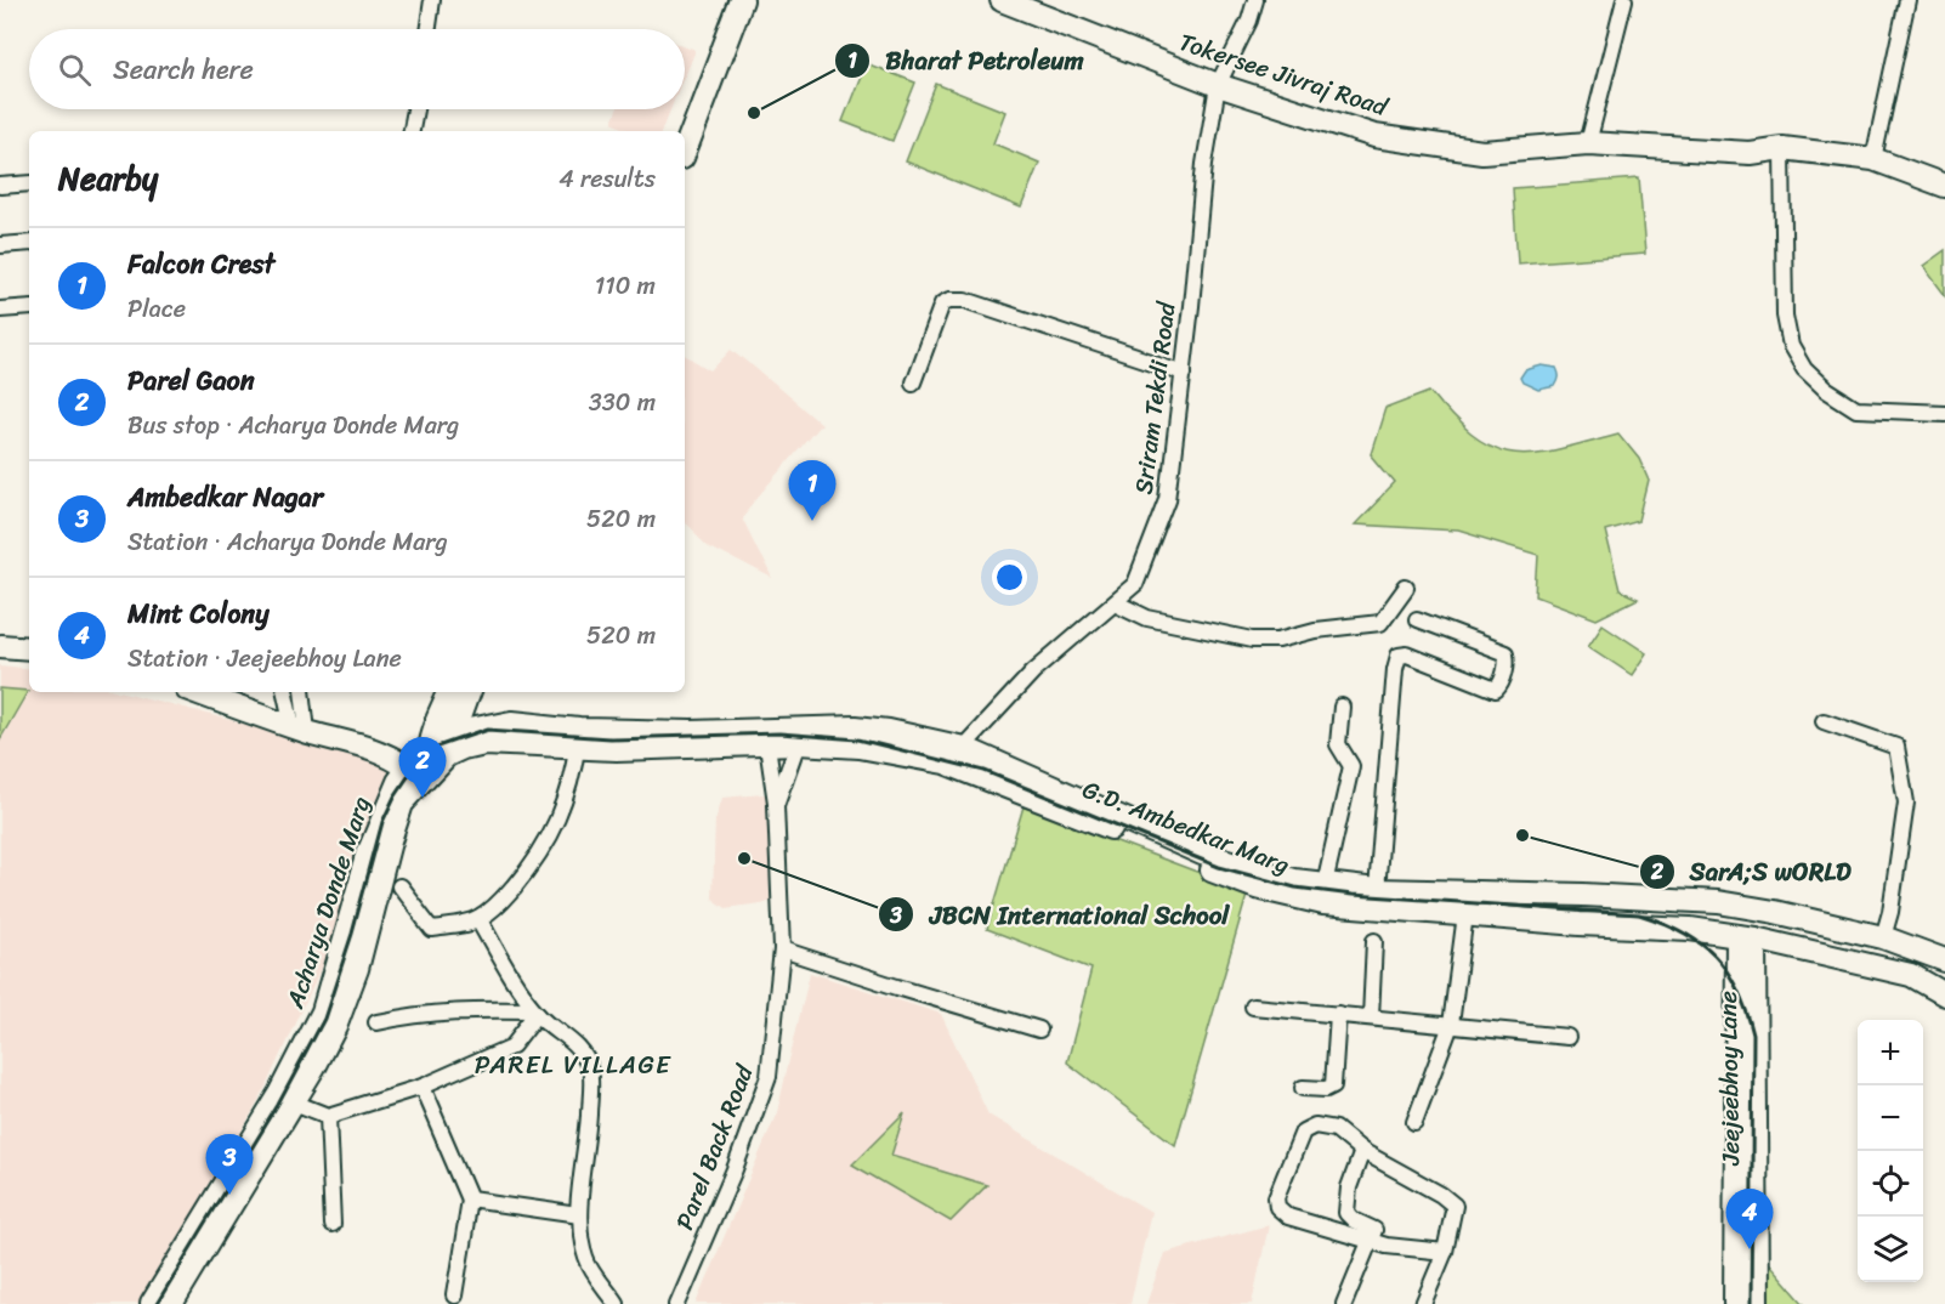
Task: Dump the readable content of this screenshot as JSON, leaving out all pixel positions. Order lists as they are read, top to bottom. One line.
{"streets":{"street":["Tokersee Jivraj Road","Sriram Tekdi Road","G.D. Ambedkar Marg","Acharya Donde Marg","Jeejeebhoy Lane","Parel Back Road"]},"crossings":[["Tokersee Jivraj Road","Sriram Tekdi Road"],["Sriram Tekdi Road","G.D. Ambedkar Marg"],["G.D. Ambedkar Marg","Jeejeebhoy Lane"],["G.D. Ambedkar Marg","Parel Back Road"]],"districts":["PAREL VILLAGE"],"places":["Bharat Petroleum","SarA;S wORLD","JBCN International School"],"page":{"search":"Search here","heading":["Nearby","4 results"],"list":[{"mark":"1","name":"Falcon Crest","note":"Place","value":"110 m"},{"mark":"2","name":"Parel Gaon","note":"Bus stop · Acharya Donde Marg","value":"330 m"},{"mark":"3","name":"Ambedkar Nagar","note":"Station · Acharya Donde Marg","value":"520 m"},{"mark":"4","name":"Mint Colony","note":"Station · Jeejeebhoy Lane","value":"520 m"}],"pins":["1","2","3","4"],"map_buttons":["+","−"]}}
